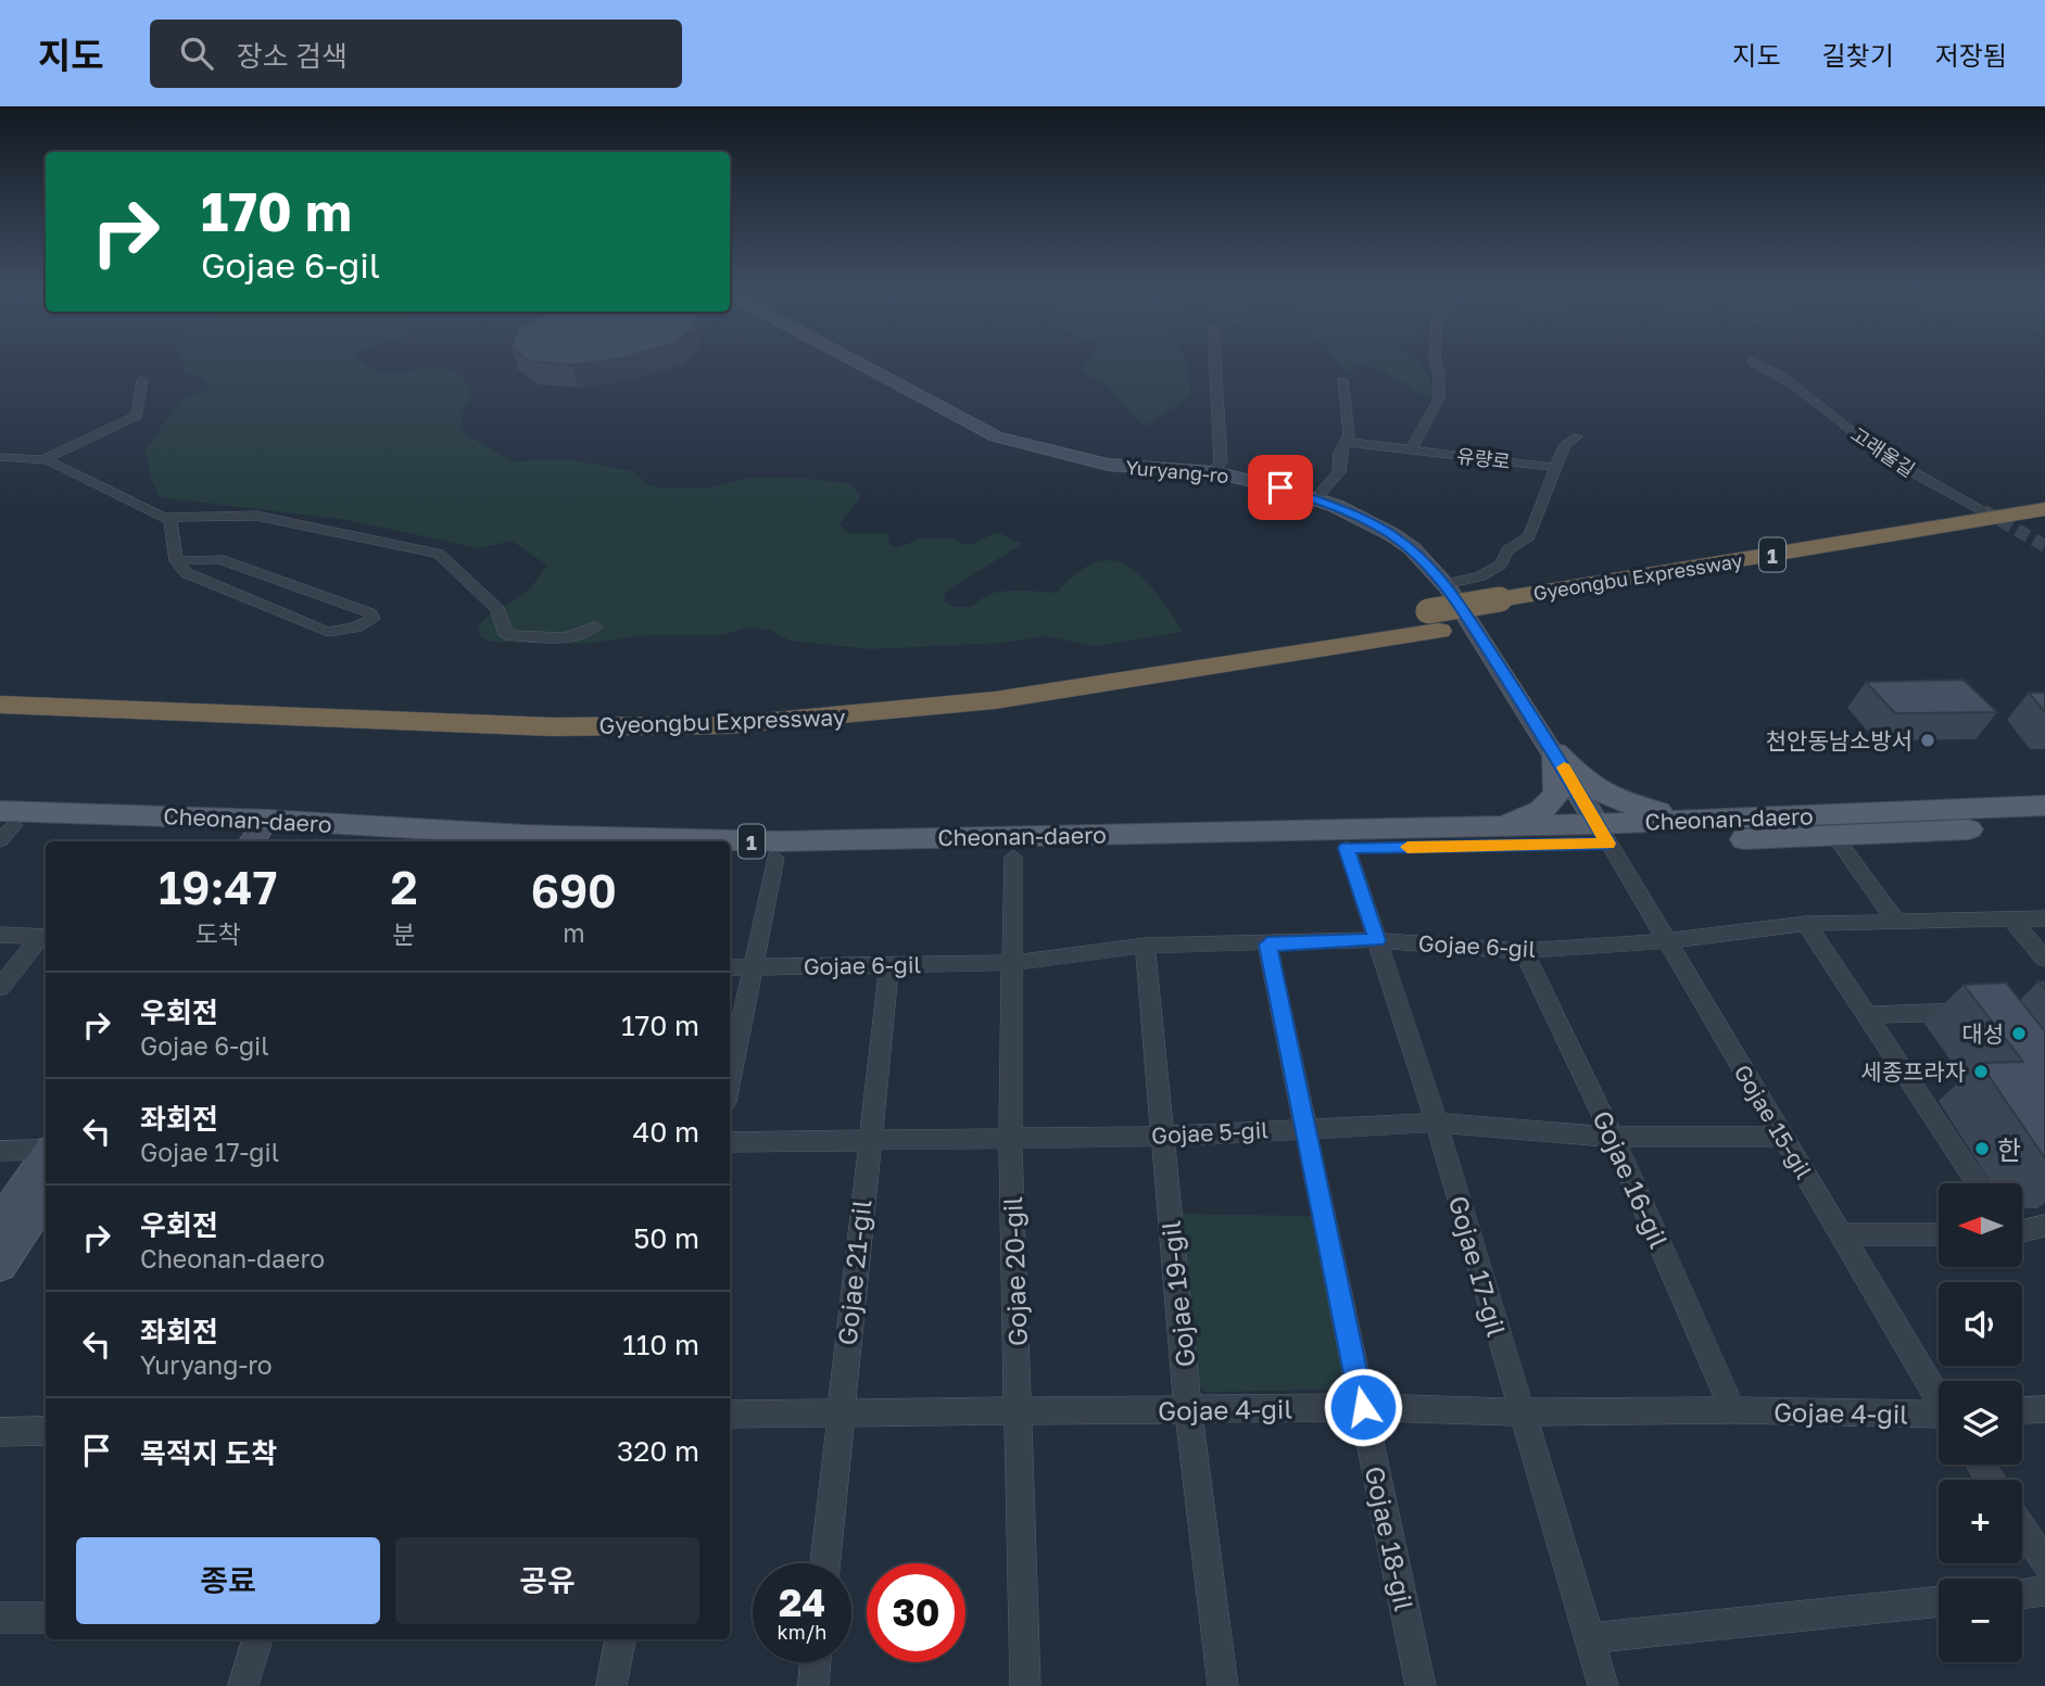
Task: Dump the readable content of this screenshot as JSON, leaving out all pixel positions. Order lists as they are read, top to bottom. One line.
{"streets":{"highway":["1","Gyeongbu Expressway"],"main road":["Cheonan-daero"],"street":["고래울길","유량로","Yuryang-ro","Gojae 6-gil","Gojae 15-gil","Gojae 5-gil","Gojae 16-gil","Gojae 17-gil","Gojae 20-gil","Gojae 21-gil","Gojae 19-gil","Gojae 4-gil","Gojae 18-gil"]},"crossings":[["Yuryang-ro","Cheonan-daero"],["Yuryang-ro","Gojae 15-gil"],["1","Gyeongbu Expressway"],["Cheonan-daero","Gojae 15-gil"],["Cheonan-daero","Gojae 17-gil"],["Cheonan-daero","Gojae 20-gil"],["Gojae 6-gil","Gojae 15-gil"],["Gojae 6-gil","Gojae 16-gil"],["Gojae 6-gil","Gojae 17-gil"],["Gojae 6-gil","Gojae 20-gil"],["Gojae 6-gil","Gojae 21-gil"],["Gojae 6-gil","Gojae 19-gil"],["Gojae 6-gil","Gojae 18-gil"],["Gojae 15-gil","Gojae 5-gil"],["Gojae 5-gil","Gojae 16-gil"],["Gojae 5-gil","Gojae 17-gil"],["Gojae 5-gil","Gojae 20-gil"],["Gojae 5-gil","Gojae 21-gil"],["Gojae 5-gil","Gojae 19-gil"],["Gojae 5-gil","Gojae 18-gil"],["Gojae 16-gil","Gojae 4-gil"],["Gojae 17-gil","Gojae 4-gil"],["Gojae 20-gil","Gojae 4-gil"],["Gojae 21-gil","Gojae 4-gil"],["Gojae 19-gil","Gojae 4-gil"],["Gojae 4-gil","Gojae 18-gil"]],"places":["천안동남소방서","대성","세종프라자","한"],"north":"left","page":{"header":"지도","search":"장소 검색","nav":["지도","길찾기","저장됨"],"turn":["170 m","Gojae 6-gil"],"eta":["19:47","도착","2","분","690","m"],"list":[{"name":"우회전","note":"Gojae 6-gil","value":"170 m"},{"name":"좌회전","note":"Gojae 17-gil","value":"40 m"},{"name":"우회전","note":"Cheonan-daero","value":"50 m"},{"name":"좌회전","note":"Yuryang-ro","value":"110 m"},{"name":"목적지 도착","value":"320 m"}],"map_buttons":["+","−"],"buttons":["종료","공유"],"speed":"24 km/h","limit":"30"}}
